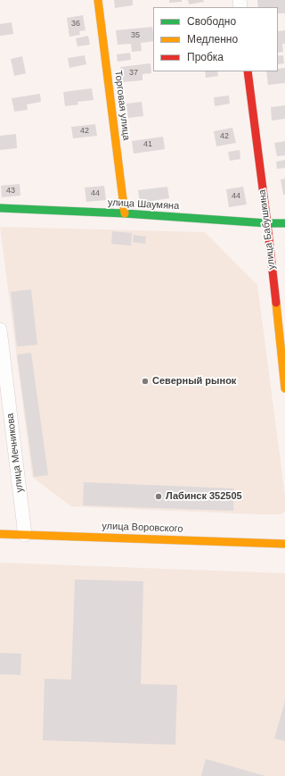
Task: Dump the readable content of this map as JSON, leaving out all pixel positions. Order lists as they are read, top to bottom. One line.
{"streets":{"street":["Торговая улица","улица Шаумяна","улица Бабушкина","улица Мечникова","улица Воровского"]},"crossings":[["Торговая улица","улица Шаумяна"],["улица Шаумяна","улица Бабушкина"],["улица Мечникова","улица Воровского"]],"places":["Северный рынок","Лабинск 352505"],"house_numbers":["36","35","37","42","42","41","43","44","44"],"legend":["Свободно","Медленно","Пробка"]}
